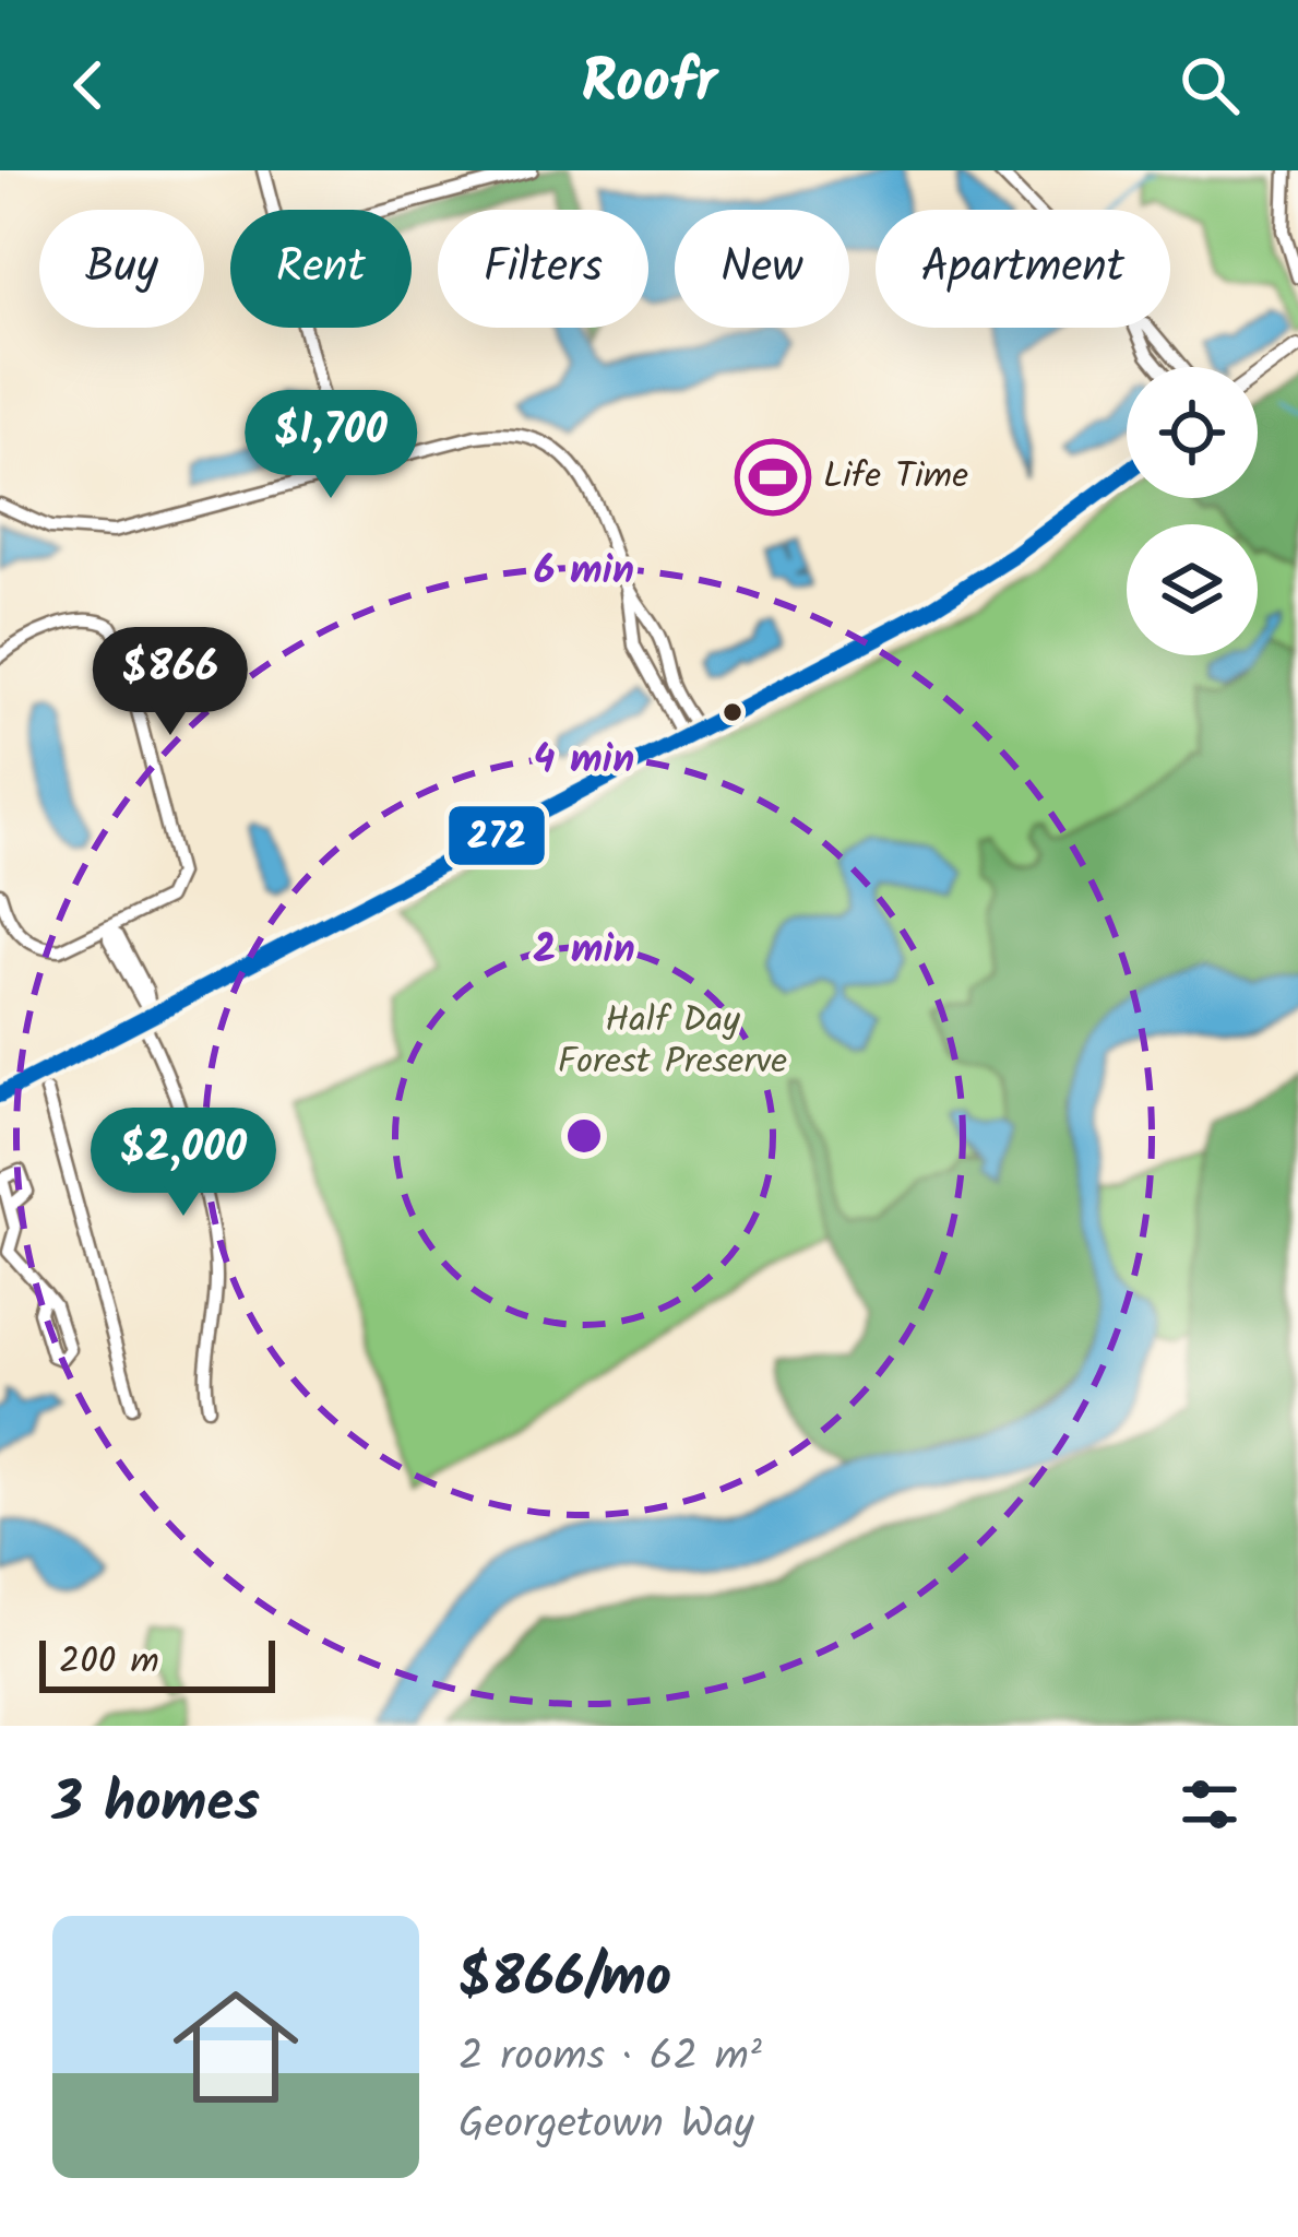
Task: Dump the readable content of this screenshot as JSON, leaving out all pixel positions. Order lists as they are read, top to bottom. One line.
{"parks":["Half Day Forest Preserve"],"places":{"sports":["Life Time"]},"lines":["transit line 272"],"scale_bar":"200 m","page":{"header":"Roofr","chip":["Buy","Rent","Filters","New","Apartment"],"price":["$1,700","$866","$2,000"],"scale":"200 m","heading":"3 homes","list":[{"name":"$866/mo","note":"2 rooms · 62 m² · Georgetown Way"}]},"rings":["6 min","4 min","2 min"]}
